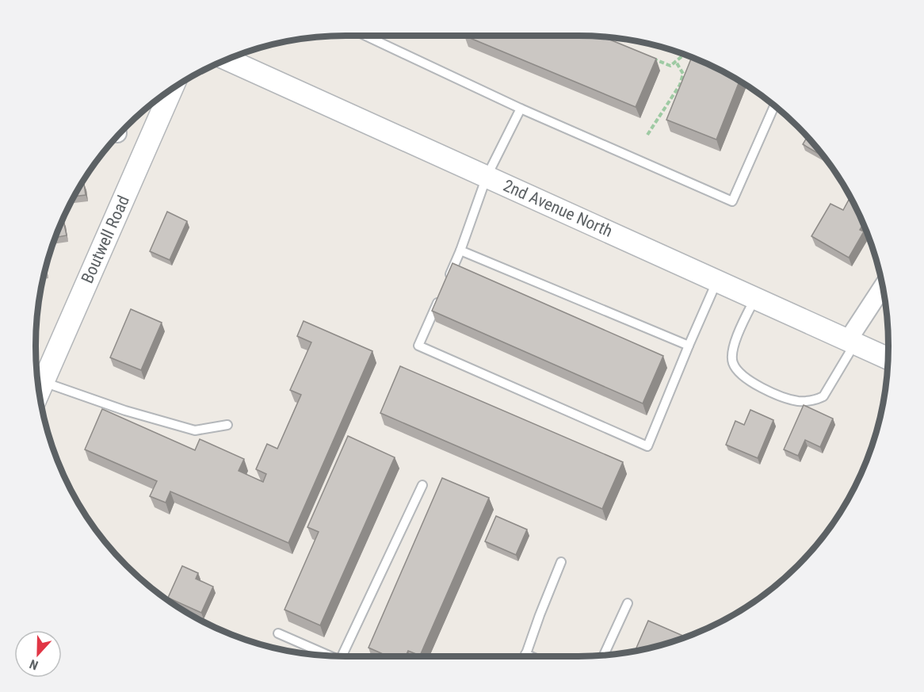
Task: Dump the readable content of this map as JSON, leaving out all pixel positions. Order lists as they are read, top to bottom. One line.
{"streets":{"street":["2nd Avenue North","Boutwell Road"]},"north":"bottom"}
